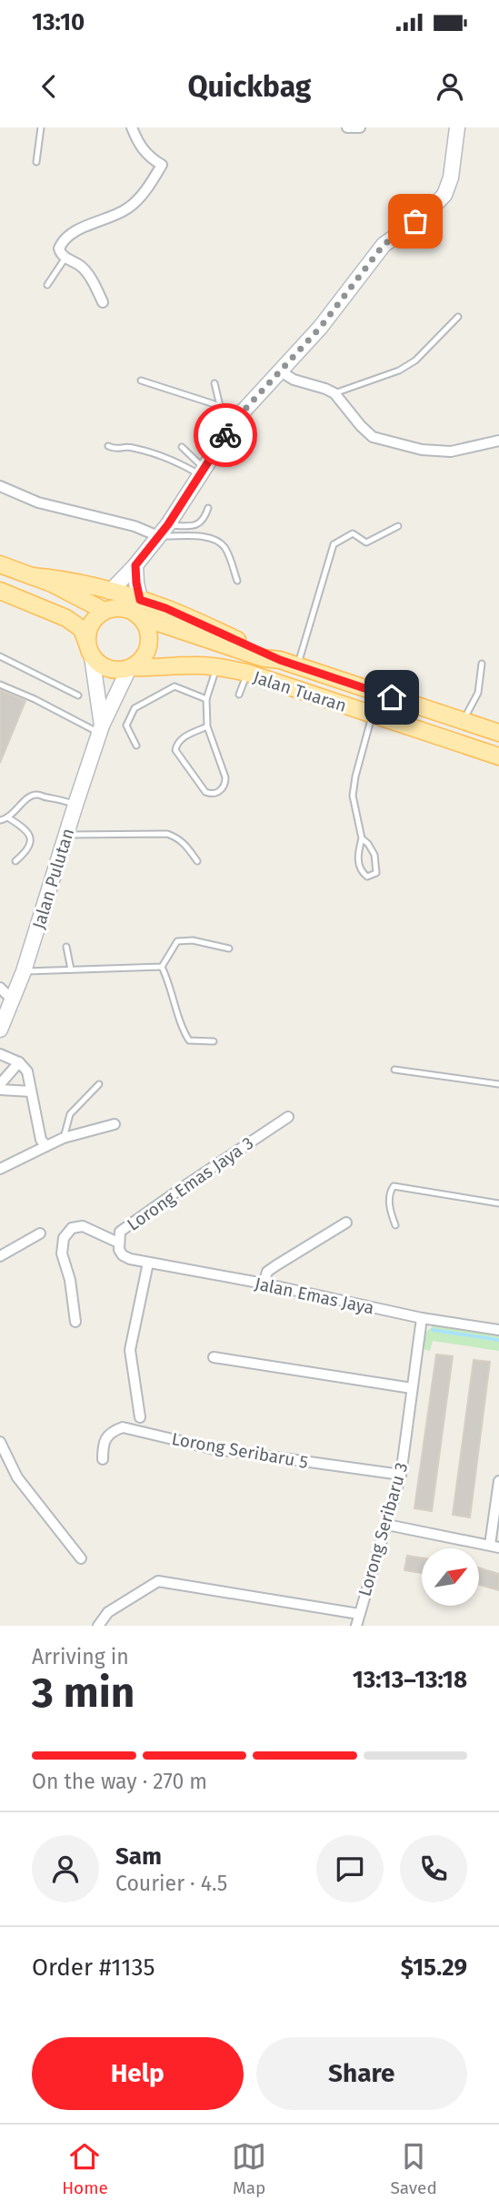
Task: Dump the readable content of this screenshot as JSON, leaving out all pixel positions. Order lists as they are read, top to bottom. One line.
{"streets":{"main road":["Jalan Tuaran"],"street":["Jalan Pulutan","Lorong Emas Jaya 3","Jalan Emas Jaya","Lorong Seribaru 5","Lorong Seribaru 3"]},"crossings":[["Jalan Tuaran","Jalan Pulutan"],["Lorong Emas Jaya 3","Jalan Emas Jaya"],["Jalan Emas Jaya","Lorong Seribaru 3"],["Lorong Seribaru 5","Lorong Seribaru 3"]],"north":"top right","page":{"status":"13:10","header":"Quickbag","heading":["3 min","Arriving in","13:13–13:18"],"panel":["Sam","Courier · 4.5","Order #1135","$15.29"],"bar":"On the way · 270 m","buttons":["Help","Share"],"tabs":["Home","Map","Saved"]}}
